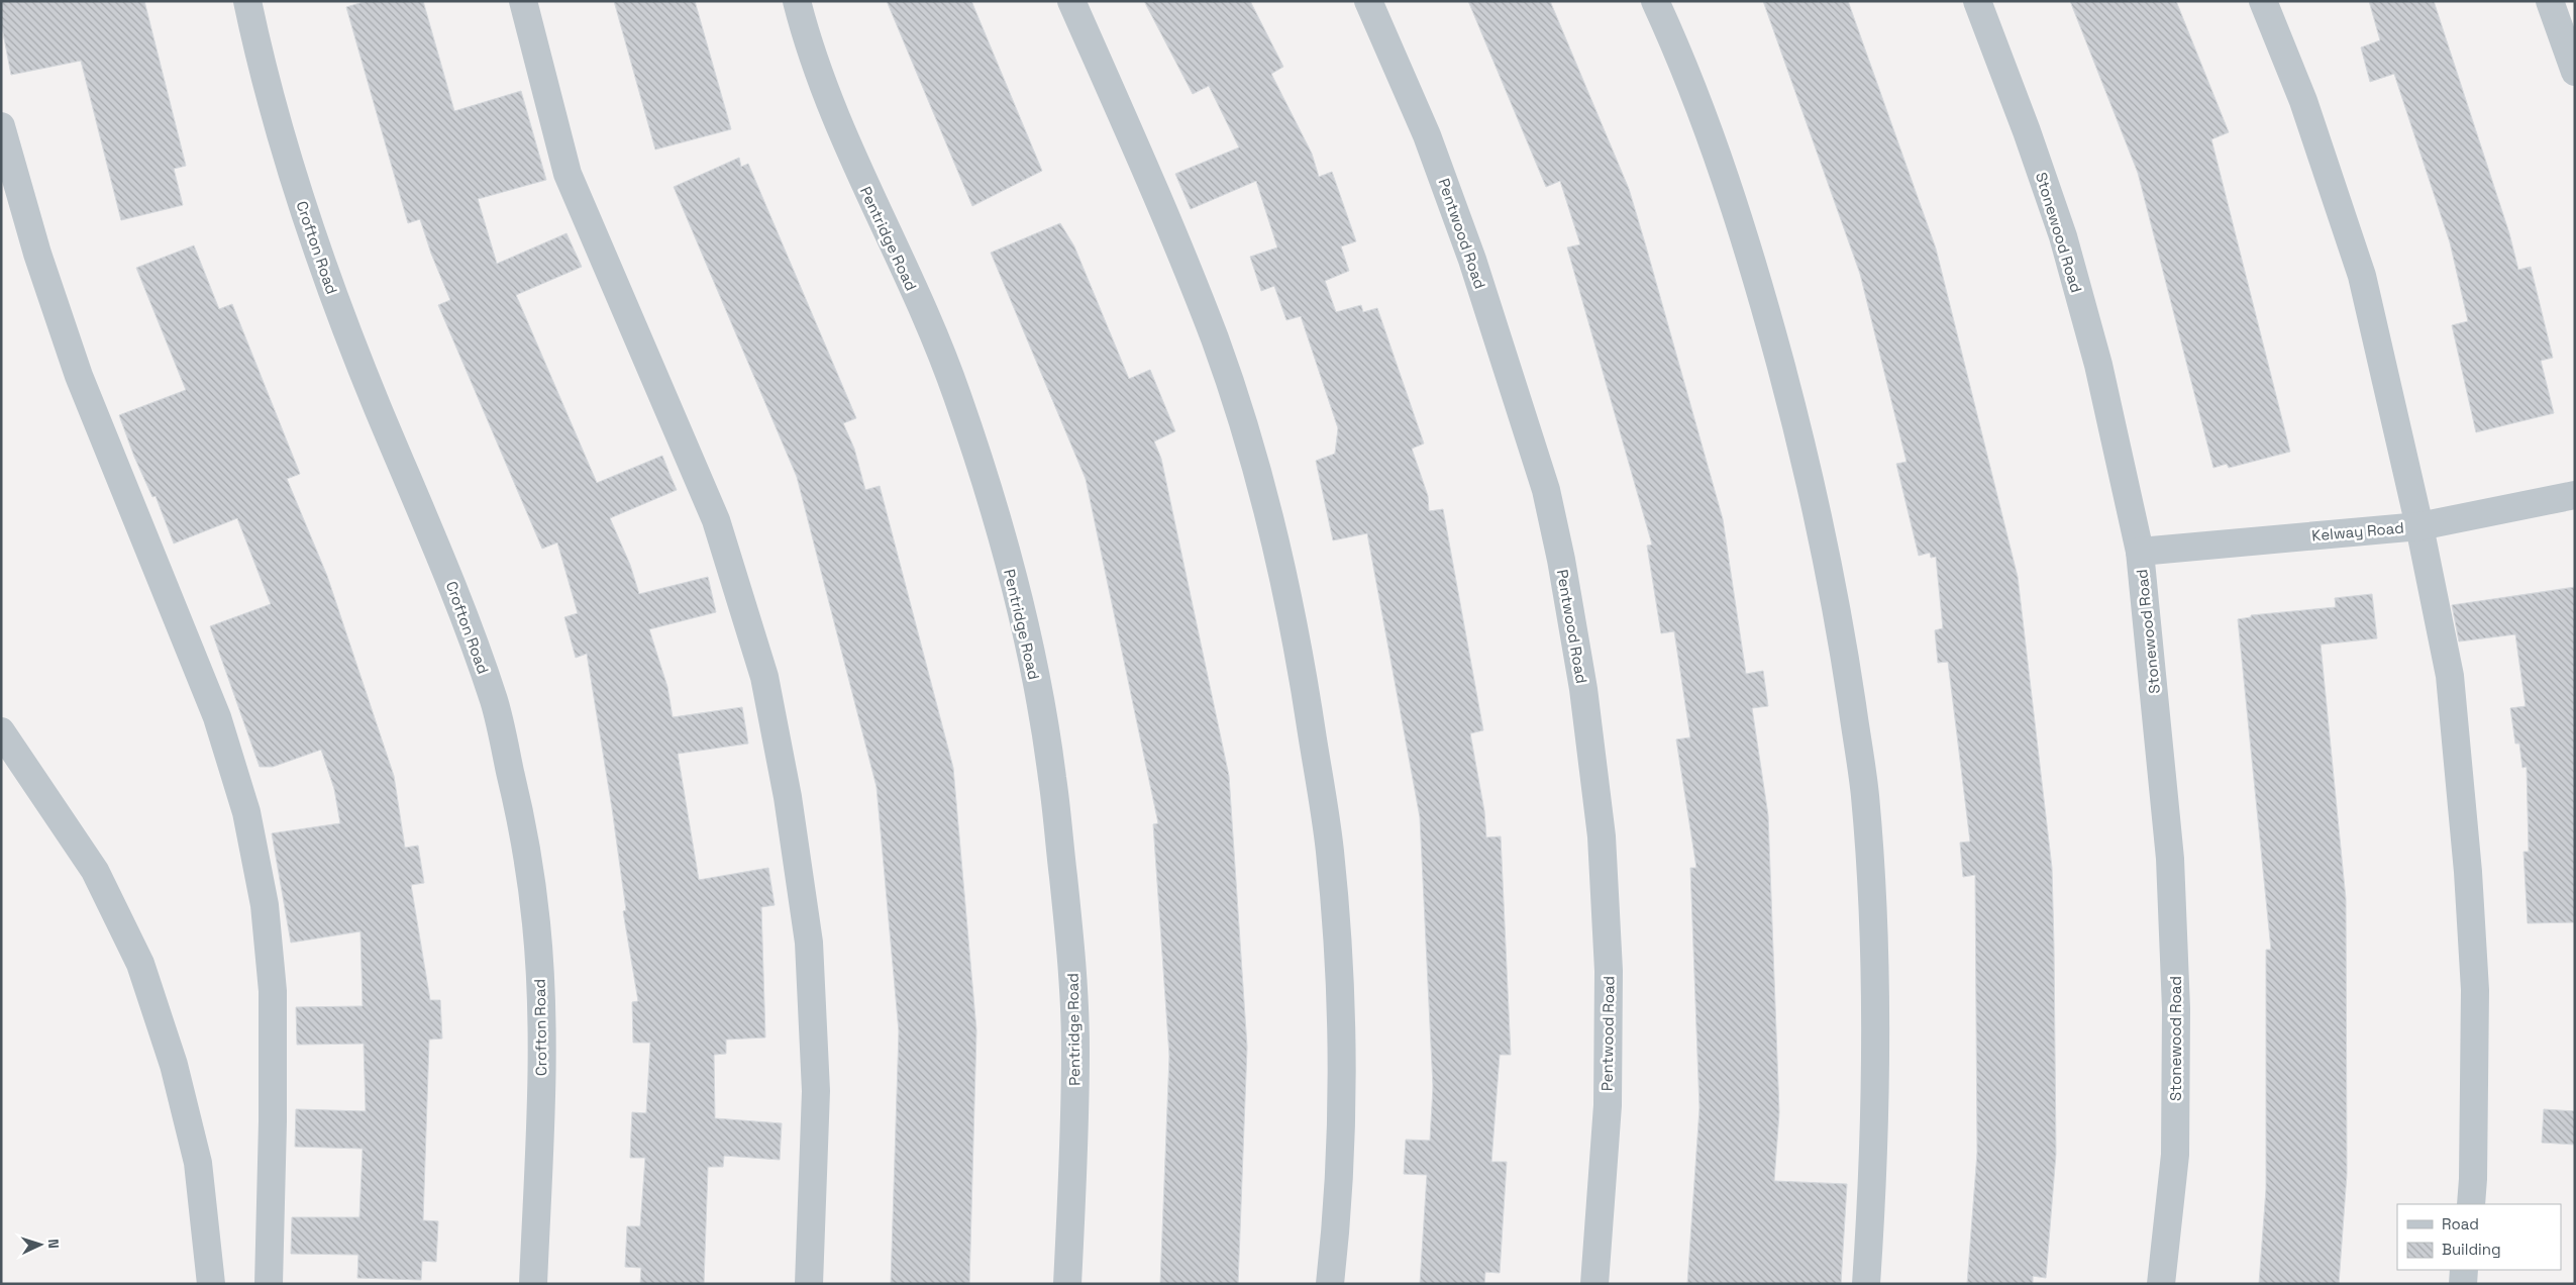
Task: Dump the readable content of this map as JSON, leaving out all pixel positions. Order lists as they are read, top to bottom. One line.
{"streets":{"street":["Stonewood Road","Pentwood Road","Pentridge Road","Crofton Road","Kelway Road"]},"crossings":[["Stonewood Road","Kelway Road"]],"legend":["Road","Building"],"north":"right"}
